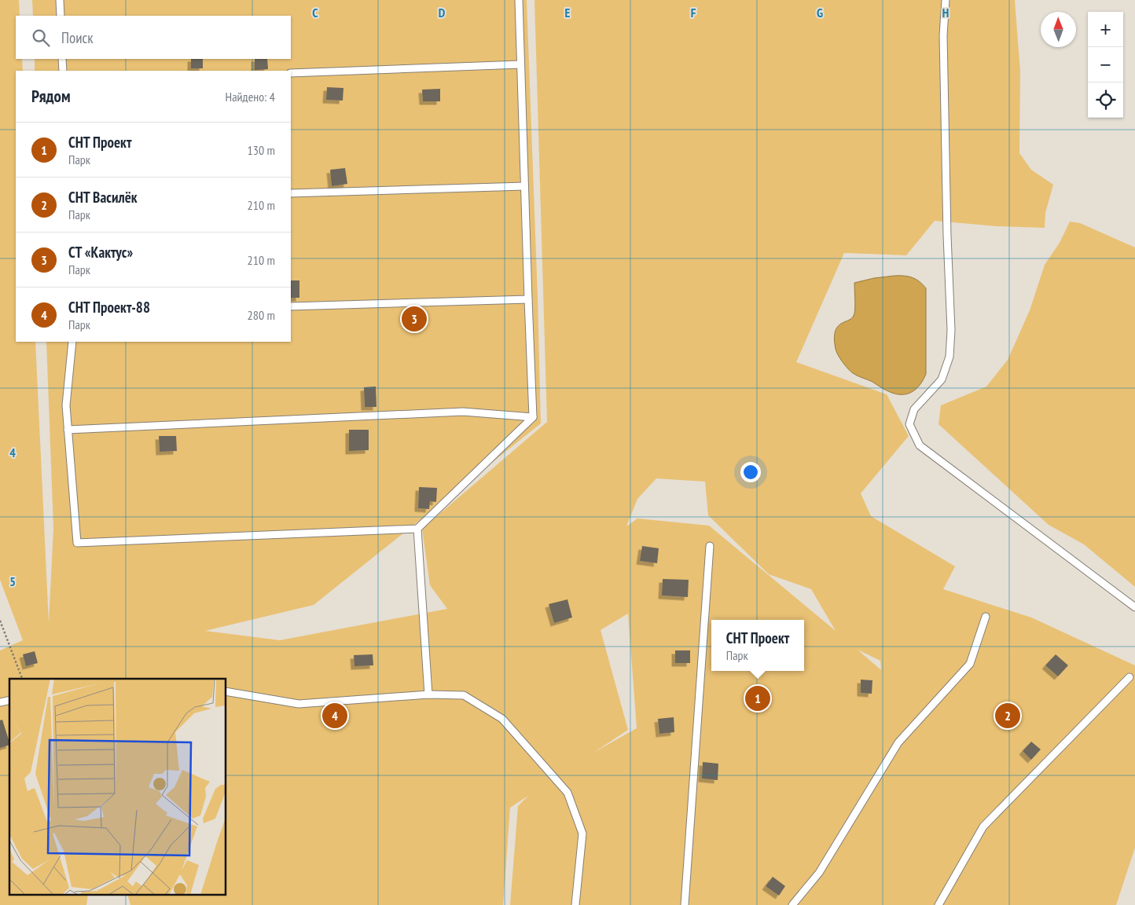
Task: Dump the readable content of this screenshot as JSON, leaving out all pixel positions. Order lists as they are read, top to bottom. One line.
{"north":"top","page":{"map_buttons":["+","−"],"search":"Поиск","heading":["Рядом","Найдено: 4"],"list":[{"mark":"1","name":"СНТ Проект","note":"Парк","value":"130 m"},{"mark":"2","name":"СНТ Василёк","note":"Парк","value":"210 m"},{"mark":"3","name":"СТ «Кактус»","note":"Парк","value":"210 m"},{"mark":"4","name":"СНТ Проект-88","note":"Парк","value":"280 m"}],"pins":["3","1","2","4"],"popup":["СНТ Проект","Парк"]},"grid":{"columns":["C","D","E","F","G","H"],"rows":["4","5"]}}
